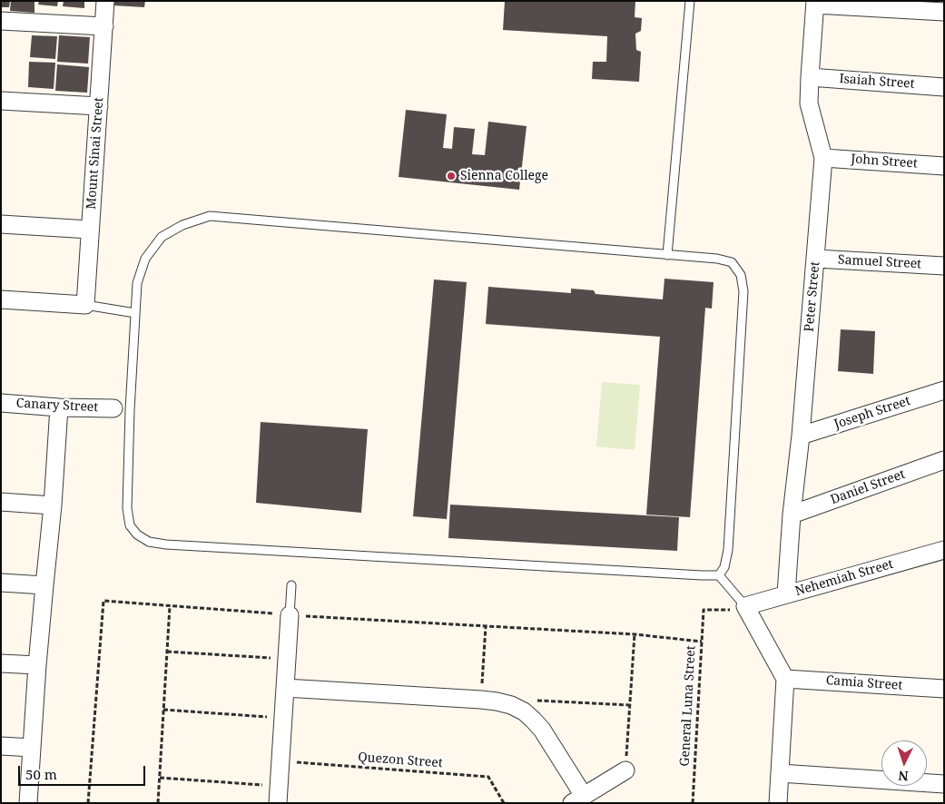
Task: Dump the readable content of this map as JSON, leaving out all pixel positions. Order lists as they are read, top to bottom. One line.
{"streets":{"street":["Isaiah Street","Mount Sinai Street","John Street","Samuel Street","Peter Street","Canary Street","Joseph Street","Daniel Street","Nehemiah Street","Camia Street"],"path":["General Luna Street","Quezon Street"]},"crossings":[["Isaiah Street","Peter Street"],["John Street","Peter Street"],["Samuel Street","Peter Street"],["Peter Street","Joseph Street"],["Peter Street","Daniel Street"],["Peter Street","Nehemiah Street"],["Nehemiah Street","General Luna Street"]],"places":["Sienna College"],"scale_bar":"50 m","north":"bottom"}
